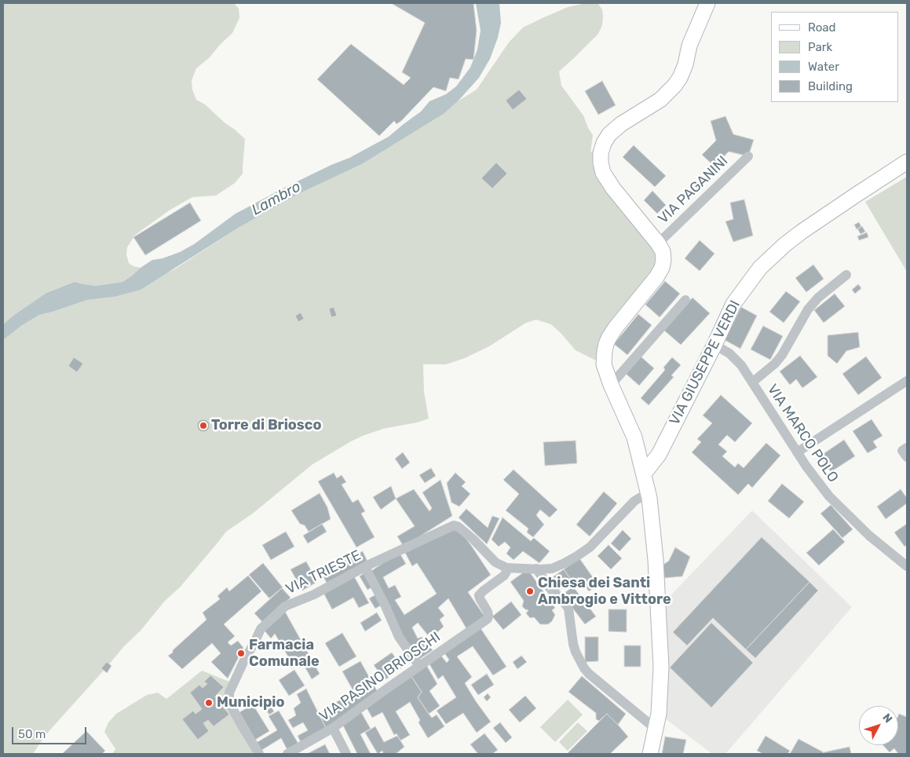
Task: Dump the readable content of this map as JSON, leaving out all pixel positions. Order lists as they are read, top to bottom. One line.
{"streets":{"street":["VIA PAGANINI","VIA GIUSEPPE VERDI","VIA MARCO POLO","VIA TRIESTE","VIA PASINO BRIOSCHI"]},"crossings":[["VIA GIUSEPPE VERDI","VIA MARCO POLO"],["VIA TRIESTE","VIA PASINO BRIOSCHI"]],"water":["Lambro"],"places":["Torre di Briosco","Chiesa dei Santi Ambrogio e Vittore","Farmacia Comunale","Municipio"],"legend":["Road","Park","Water","Building"],"scale_bar":"50 m","north":"top right"}
